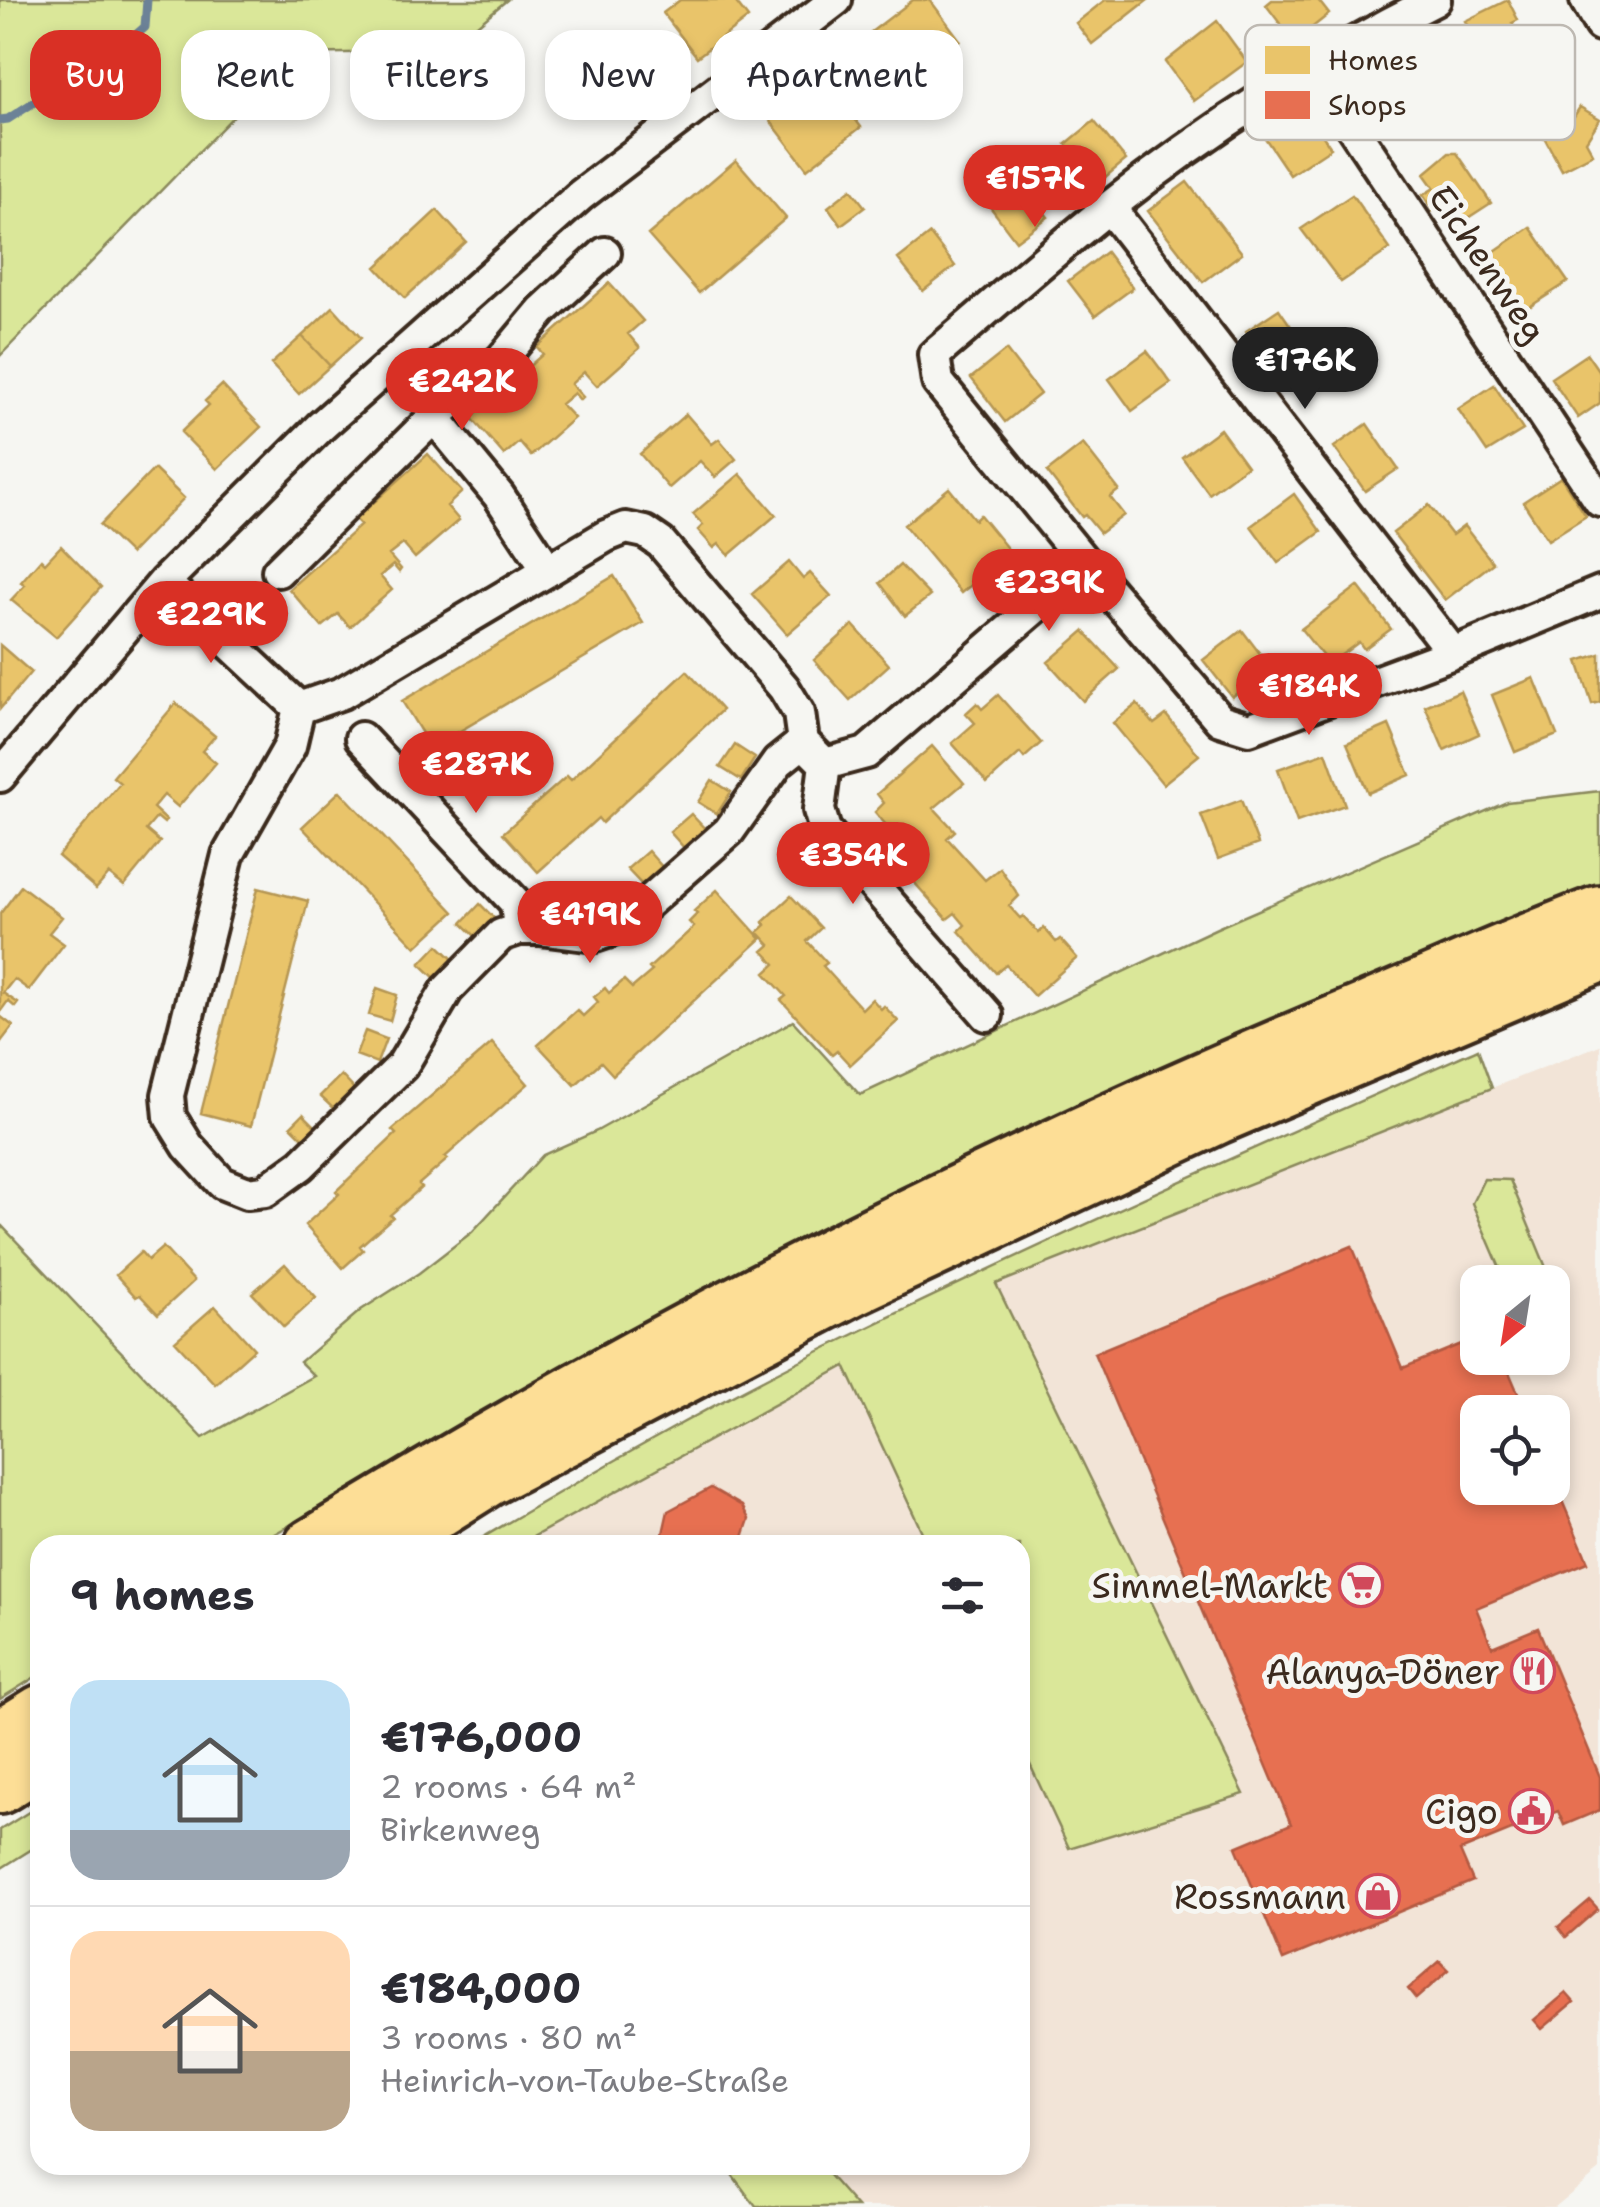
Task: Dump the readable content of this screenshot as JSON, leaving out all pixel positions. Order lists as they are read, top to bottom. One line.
{"streets":{"street":["Eichenweg"]},"places":{"supermarket":["Simmel-Markt"],"restaurant":["Alanya-Döner"],"public building":["Cigo"],"shop":["Rossmann"]},"legend":["Homes","Shops"],"north":"bottom left","page":{"chip":["Buy","Rent","Filters","New","Apartment"],"price":["€157K","€176K","€242K","€239K","€229K","€184K","€287K","€354K","€419K"],"heading":"9 homes","list":[{"name":"€176,000","note":"2 rooms · 64 m² · Birkenweg"},{"name":"€184,000","note":"3 rooms · 80 m² · Heinrich-von-Taube-Straße"}]}}
